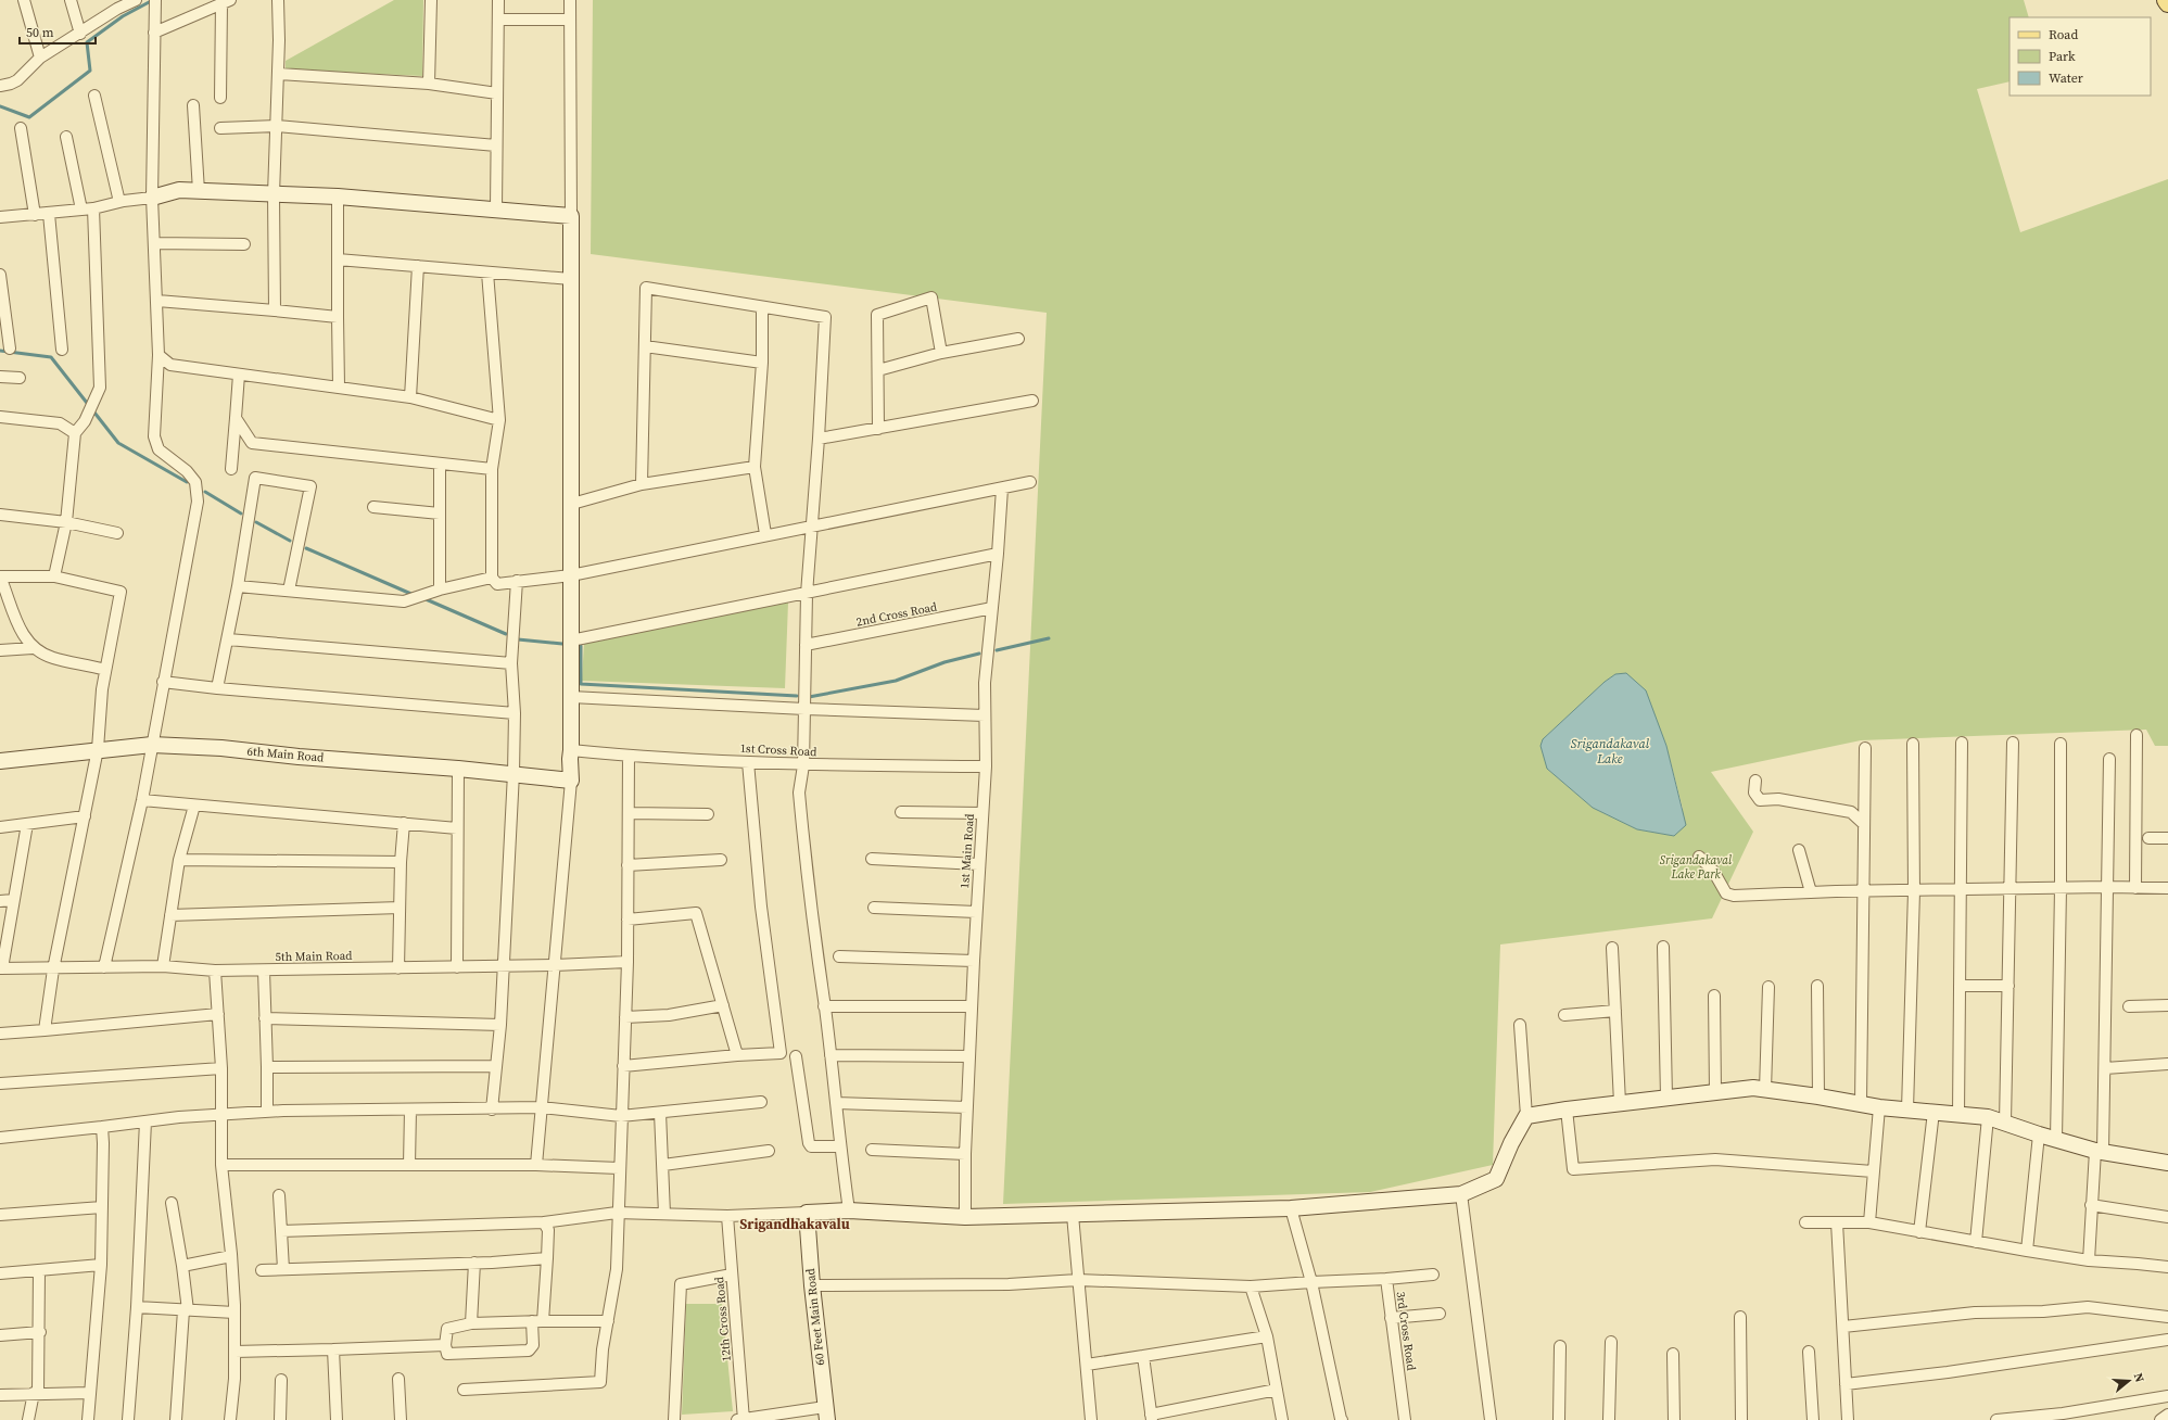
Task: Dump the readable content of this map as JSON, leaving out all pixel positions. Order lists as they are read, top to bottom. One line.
{"streets":{"street":["2nd Cross Road","1st Cross Road","6th Main Road","1st Main Road","5th Main Road","60 Feet Main Road","12th Cross Road","3rd Cross Road"]},"crossings":[["2nd Cross Road","1st Main Road"],["1st Cross Road","1st Main Road"],["60 Feet Main Road","3rd Cross Road"]],"districts":["Srigandhakavalu"],"water":["Srigandakaval Lake"],"parks":["Srigandakaval Lake Park"],"legend":["Road","Park","Water"],"scale_bar":"50 m","north":"right"}
